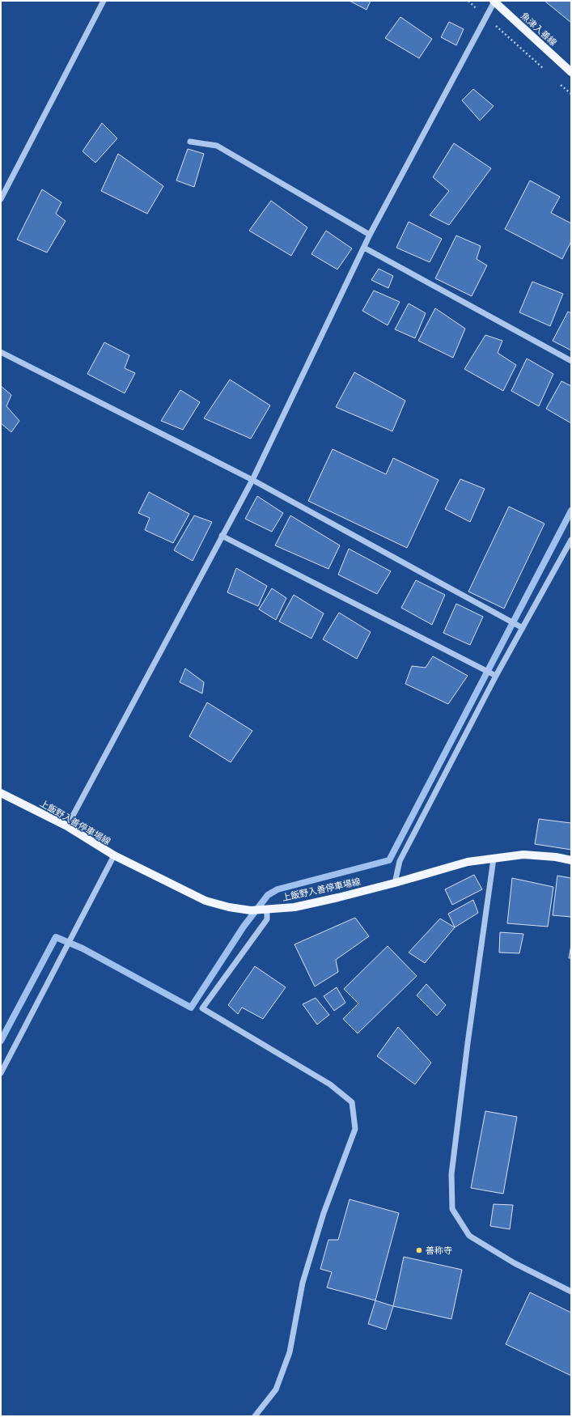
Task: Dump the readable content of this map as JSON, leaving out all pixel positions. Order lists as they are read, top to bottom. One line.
{"streets":{"main road":["魚津入善線","上飯野入善停車場線"]},"places":["善称寺"]}
